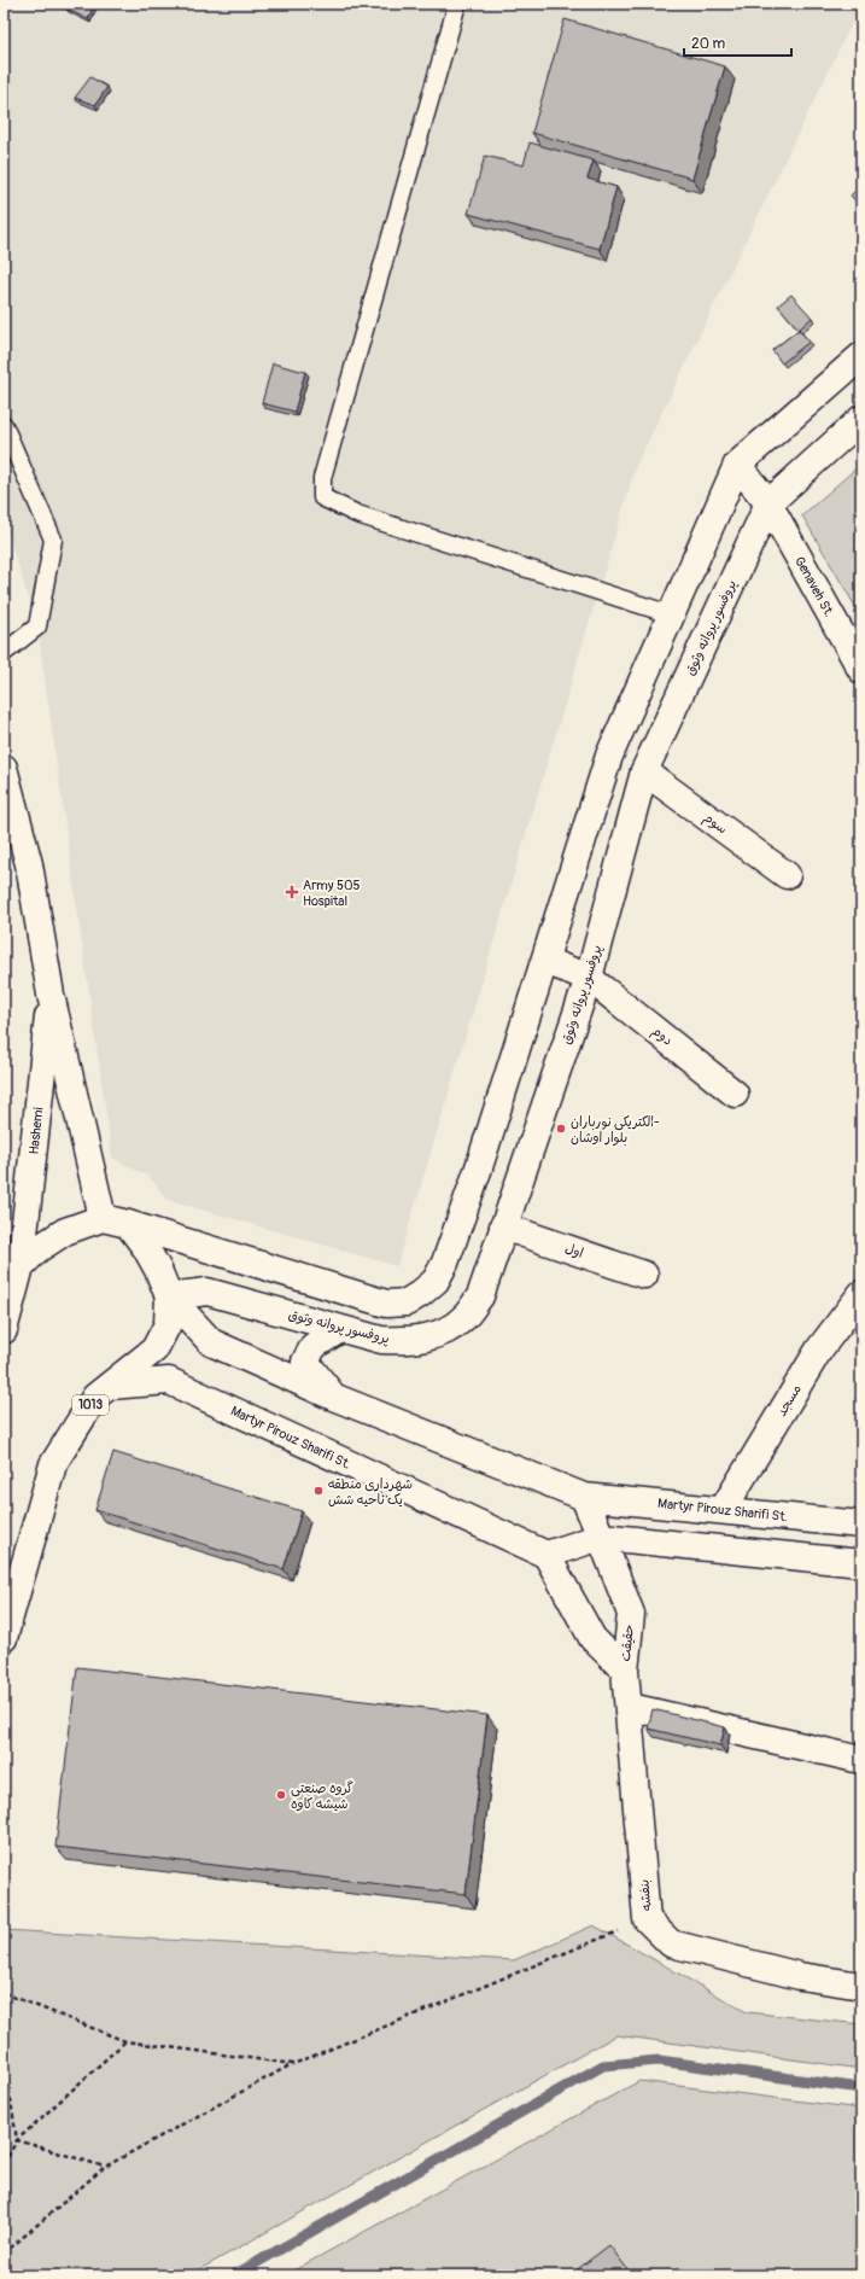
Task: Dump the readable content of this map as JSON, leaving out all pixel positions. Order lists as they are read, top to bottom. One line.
{"streets":{"main road":["Genaveh St.","پروفسور پروانه وثوق","سوم","دوم","Hashemi","اول","مسجد","1013","Martyr Pirouz Sharifi St.","حقیقت","بنفشه"]},"crossings":[["Genaveh St.","پروفسور پروانه وثوق"],["پروفسور پروانه وثوق","سوم"],["پروفسور پروانه وثوق","دوم"],["پروفسور پروانه وثوق","اول"],["پروفسور پروانه وثوق","1013"],["پروفسور پروانه وثوق","Martyr Pirouz Sharifi St."],["مسجد","Martyr Pirouz Sharifi St."],["1013","Martyr Pirouz Sharifi St."],["Martyr Pirouz Sharifi St.","حقیقت"],["حقیقت","بنفشه"]],"places":{"health":["Army 505 Hospital"],"other":["الکتریکی نورباران- بلوار اوشان","شهرداری منطقه یک ناحیه شش","گروه صنعتی شیشه کاوه"]},"scale_bar":"20 m"}
